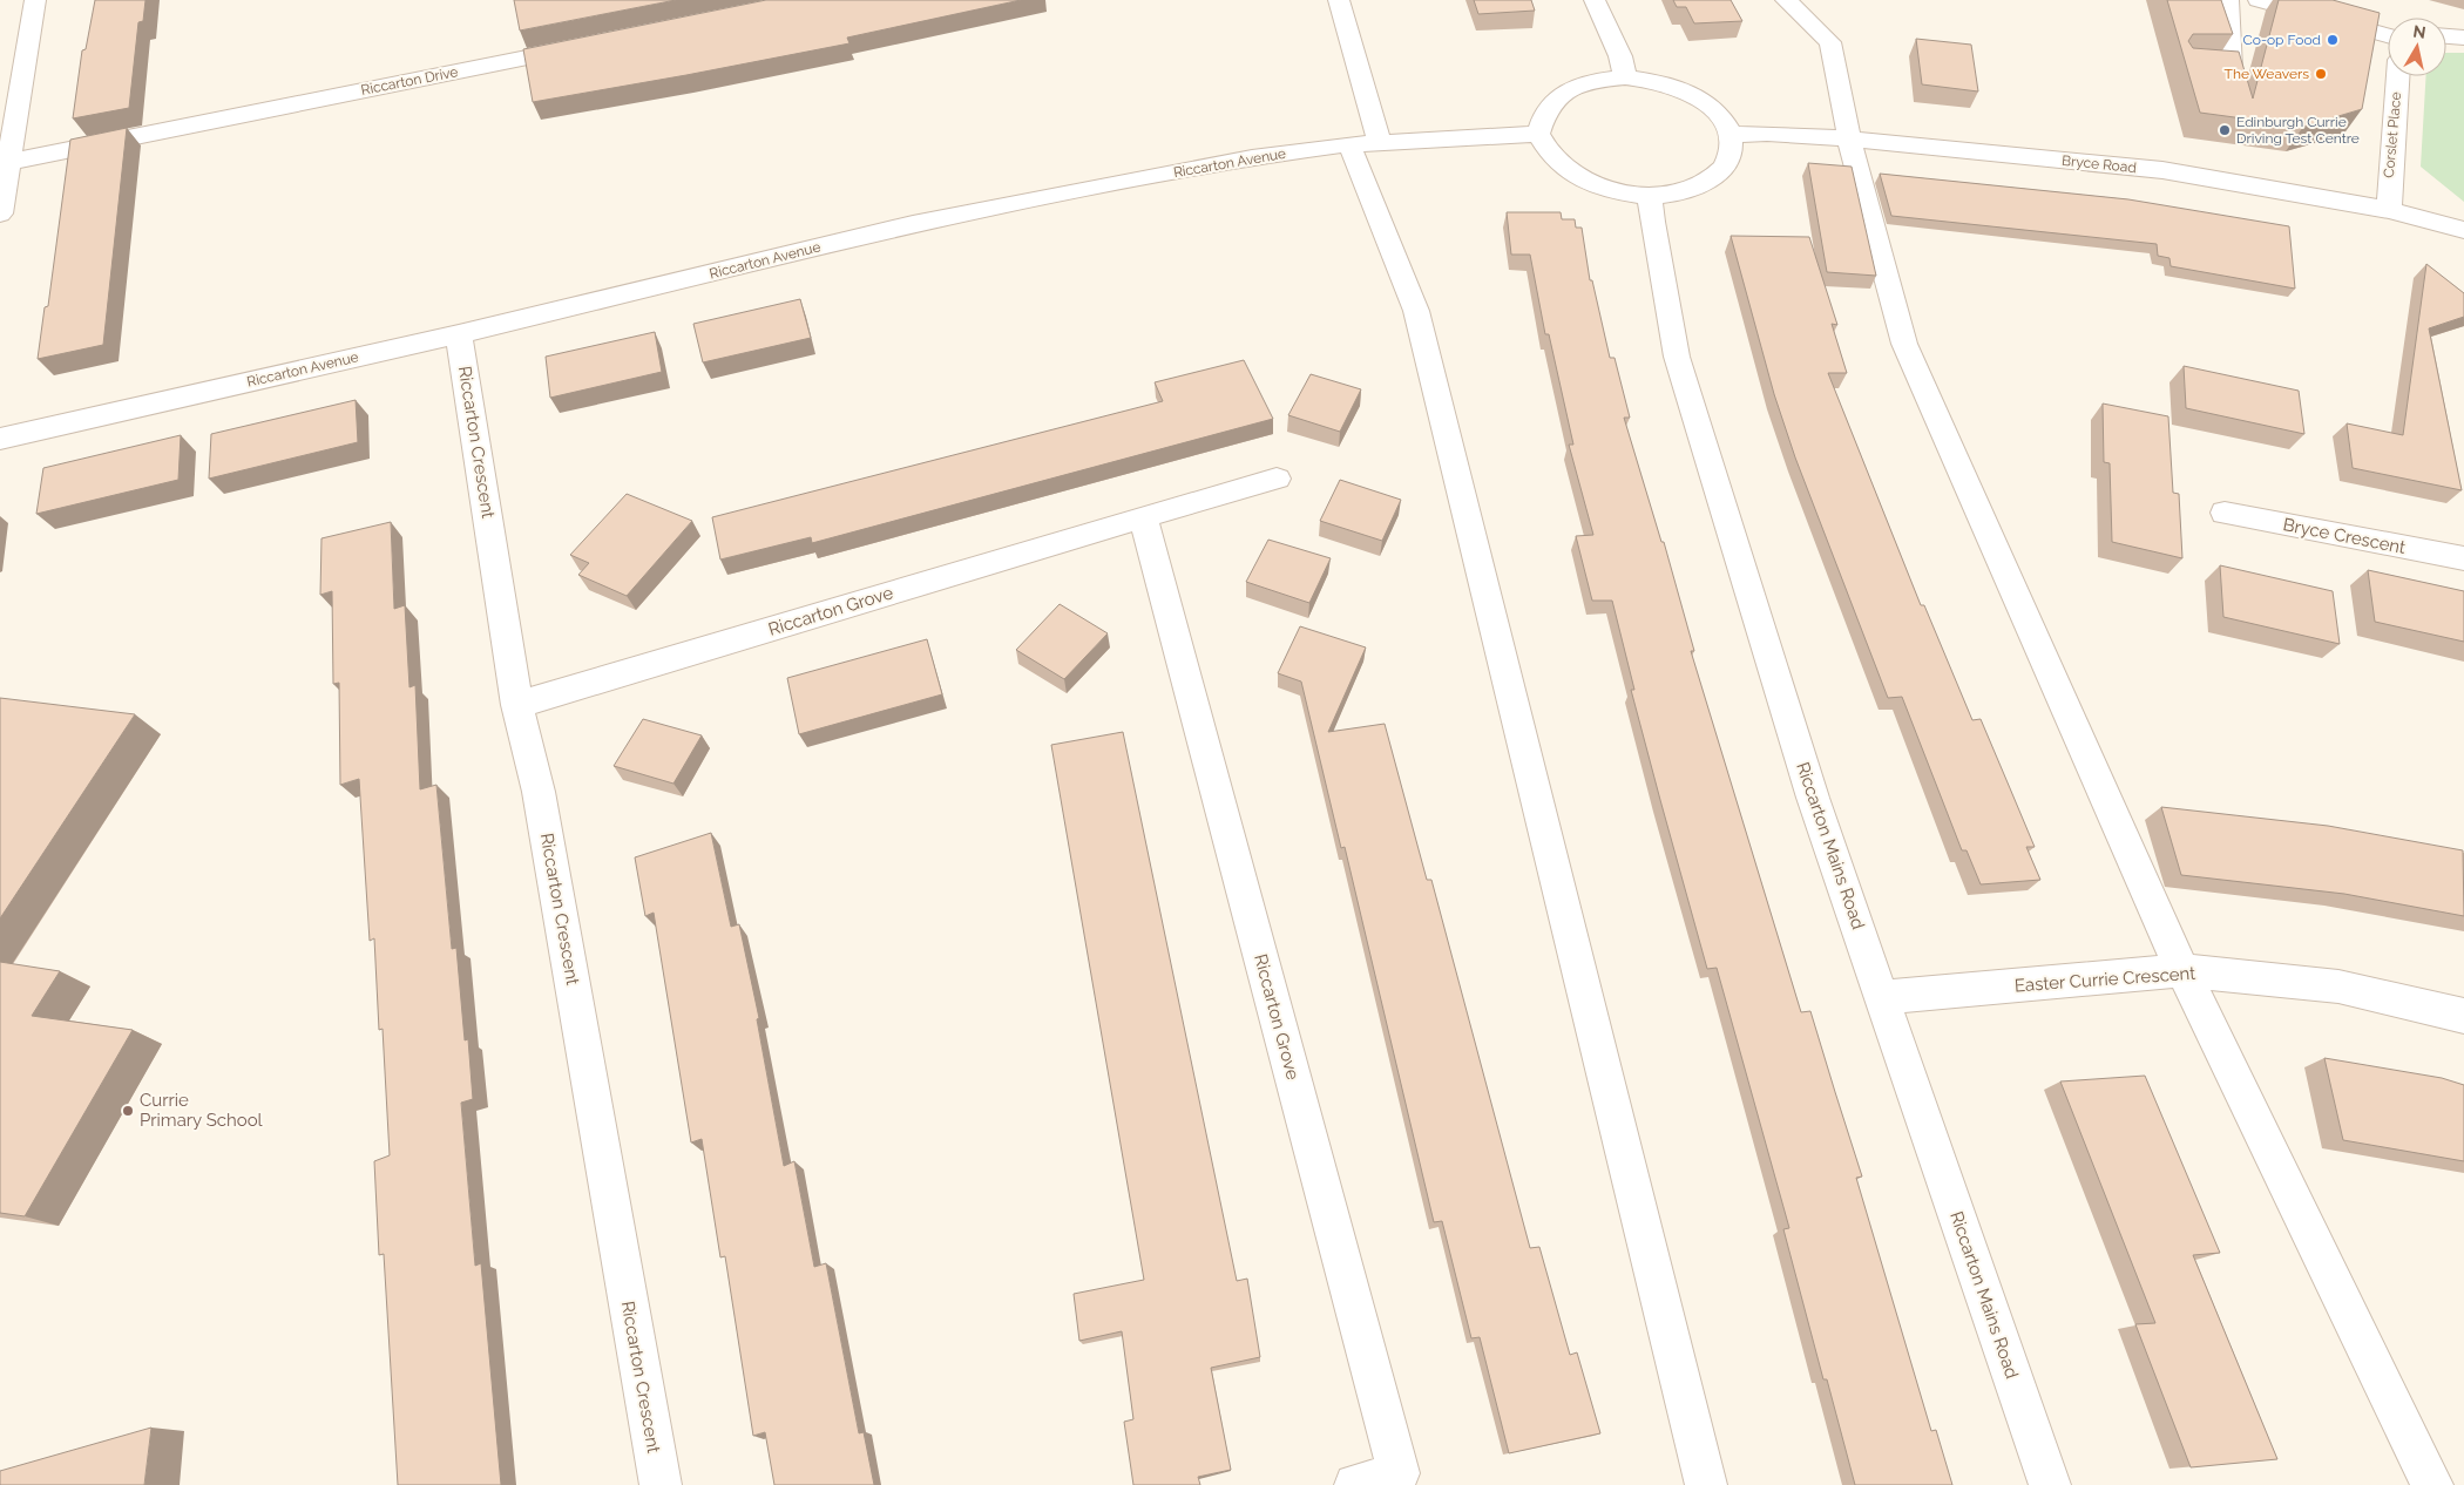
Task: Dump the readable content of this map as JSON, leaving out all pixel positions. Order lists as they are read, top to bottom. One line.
{"streets":{"street":["Riccarton Drive","Corslet Place","Riccarton Avenue","Bryce Road","Riccarton Crescent","Bryce Crescent","Riccarton Grove","Riccarton Mains Road","Easter Currie Crescent"]},"crossings":[["Corslet Place","Bryce Road"],["Riccarton Avenue","Bryce Road"],["Riccarton Avenue","Riccarton Crescent"],["Riccarton Avenue","Riccarton Mains Road"],["Bryce Road","Riccarton Mains Road"],["Riccarton Crescent","Riccarton Grove"],["Riccarton Mains Road","Easter Currie Crescent"]],"places":["Co-op Food","The Weavers","Edinburgh Currie Driving Test Centre","Currie Primary School"],"north":"top"}
